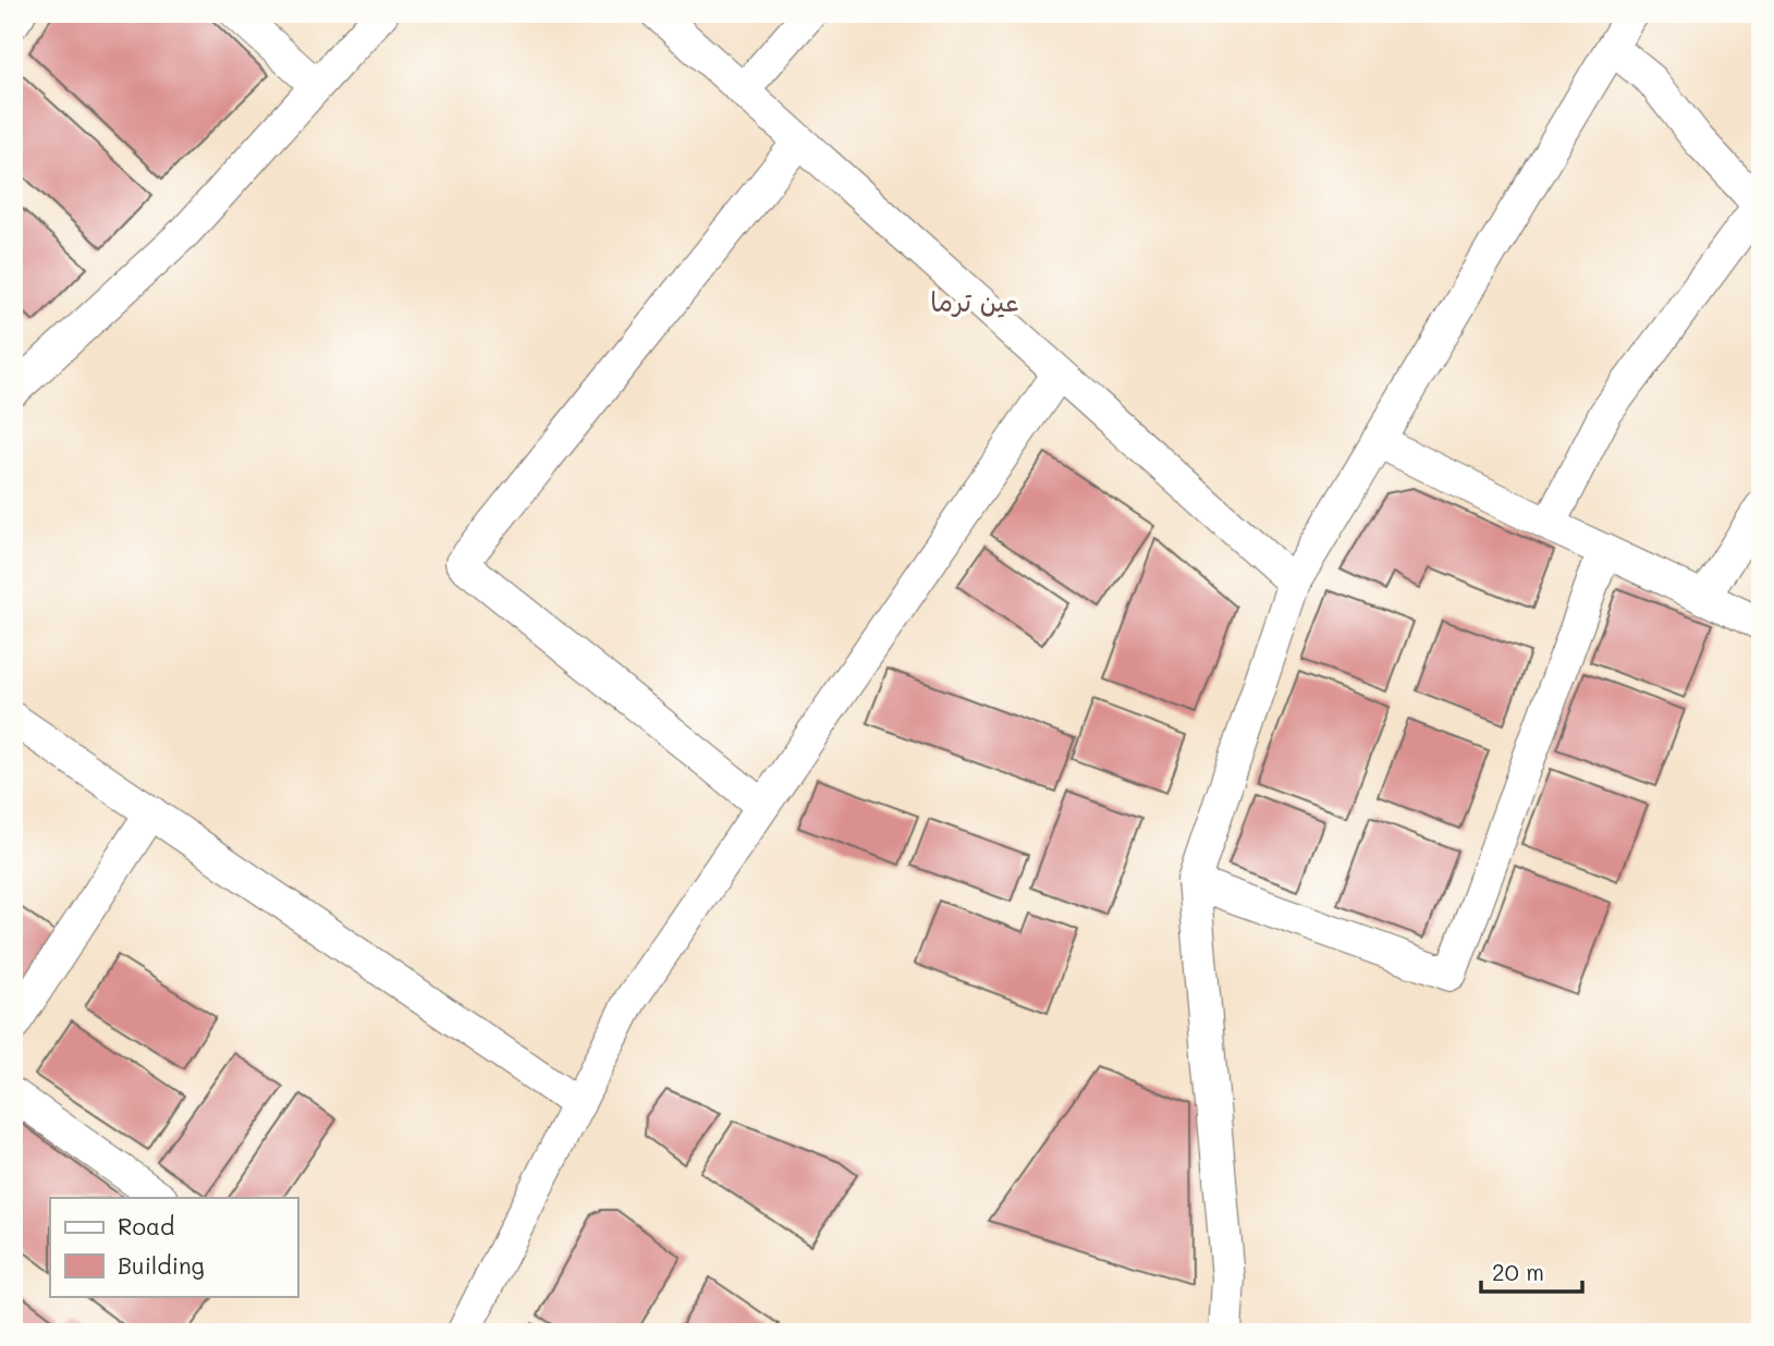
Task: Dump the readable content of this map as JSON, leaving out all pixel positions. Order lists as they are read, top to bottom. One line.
{"districts":["عين ترما"],"legend":["Road","Building"],"scale_bar":"20 m"}
